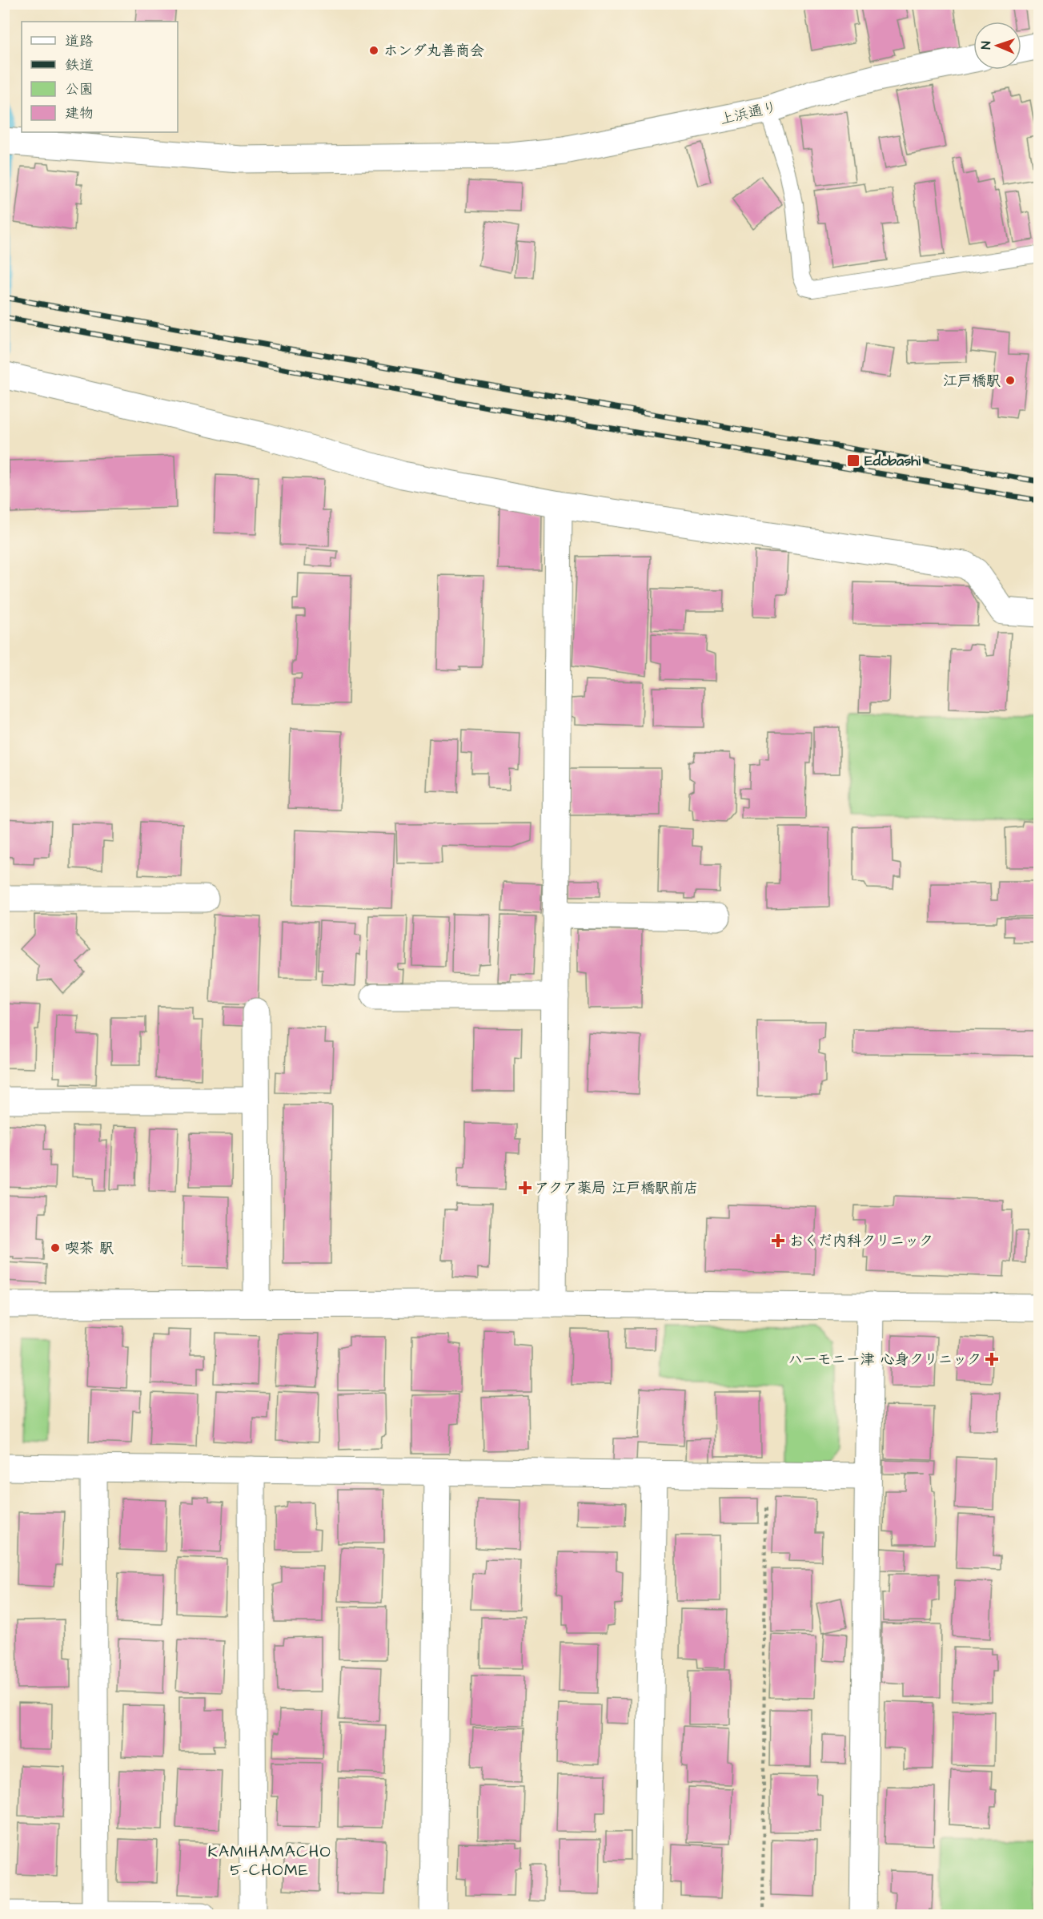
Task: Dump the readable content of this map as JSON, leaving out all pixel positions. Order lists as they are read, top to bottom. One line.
{"streets":{"street":["上浜通り"]},"districts":["KAMIHAMACHO 5-CHOME"],"places":{"other":["ホンダ丸善商会","江戸橋駅","喫茶 駅"],"transit":["Edobashi"],"health":["アクア薬局 江戸橋駅前店","おくだ内科クリニック","ハーモニー津 心身クリニック"]},"legend":["道路","鉄道","公園","建物"],"north":"left"}
